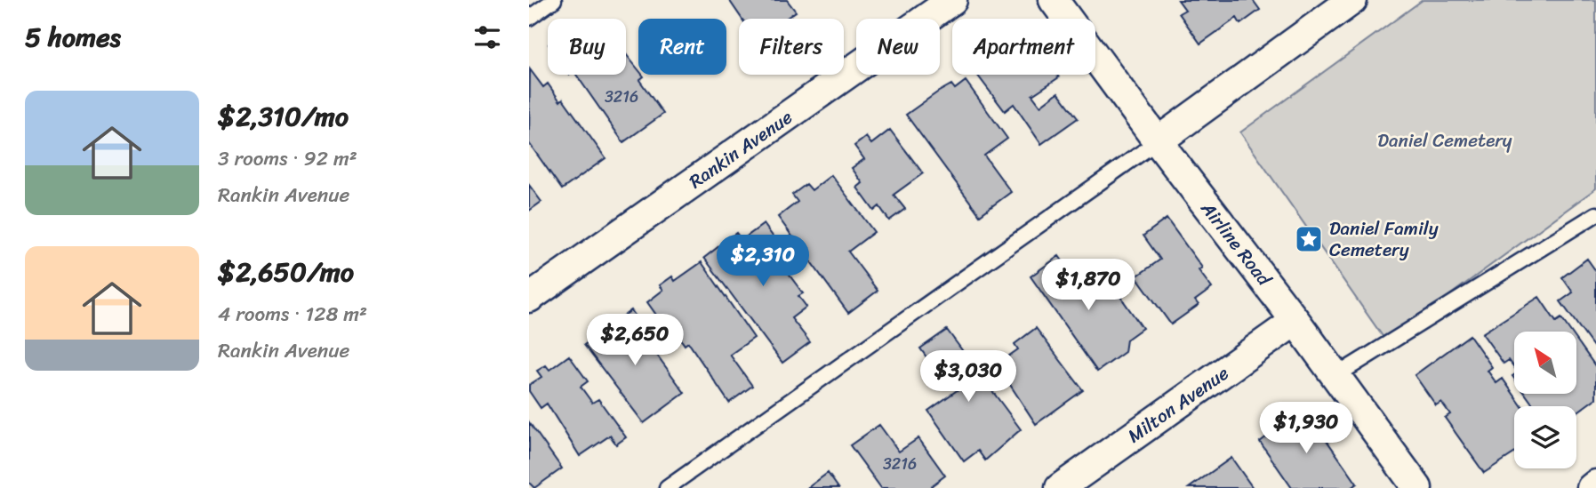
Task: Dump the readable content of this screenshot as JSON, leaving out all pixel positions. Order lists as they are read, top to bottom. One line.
{"streets":{"street":["Rankin Avenue","Airline Road","Milton Avenue"]},"crossings":[["Airline Road","Milton Avenue"]],"parks":["Daniel Cemetery"],"places":{"place":["Daniel Family Cemetery"]},"house_numbers":["3216","3216"],"north":"top left","page":{"heading":"5 homes","chip":["Buy","Rent","Filters","New","Apartment"],"list":[{"name":"$2,310/mo","note":"3 rooms · 92 m² · Rankin Avenue"},{"name":"$2,650/mo","note":"4 rooms · 128 m² · Rankin Avenue"}],"price":["$2,310","$1,870","$2,650","$3,030","$1,930"]}}
